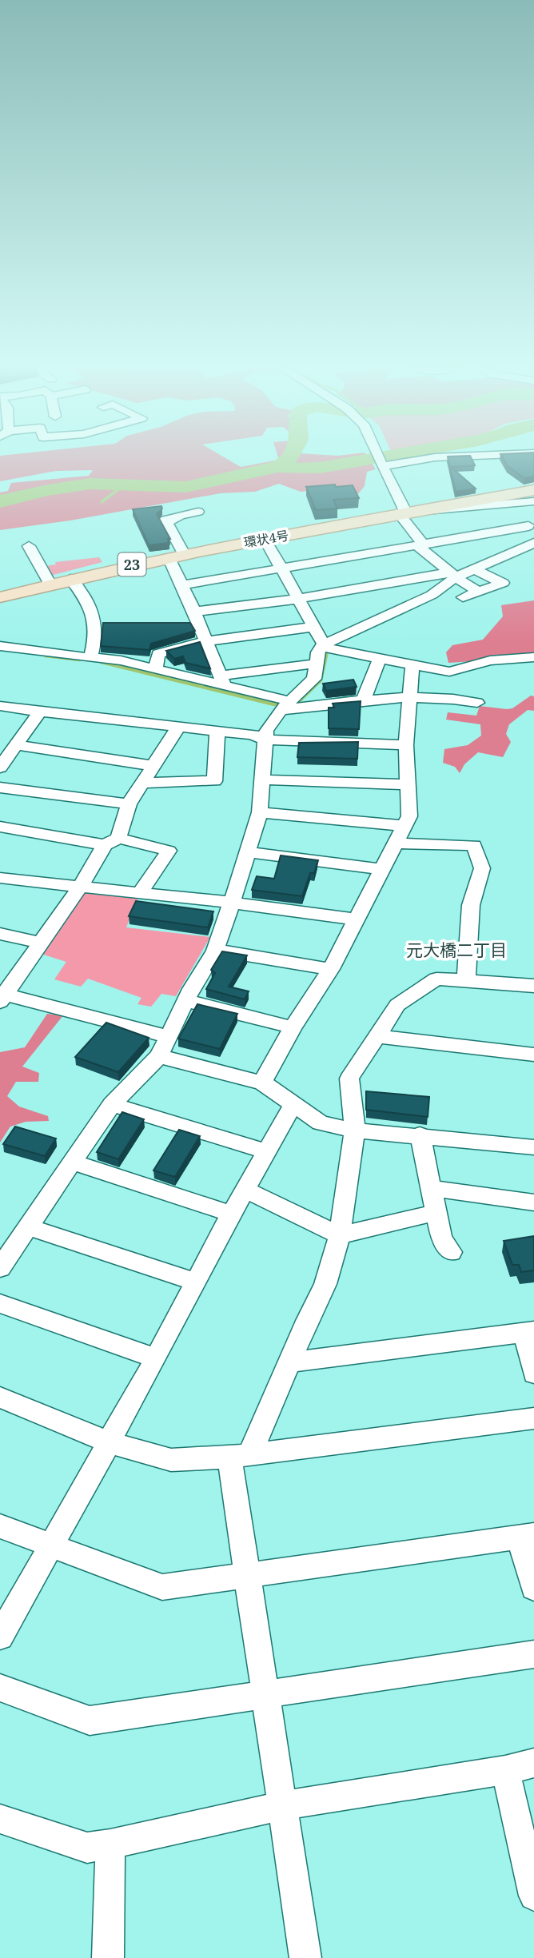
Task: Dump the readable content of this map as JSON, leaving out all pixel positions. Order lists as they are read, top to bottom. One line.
{"streets":{"main road":["環状4号","23"]},"districts":["元大橋二丁目"]}
